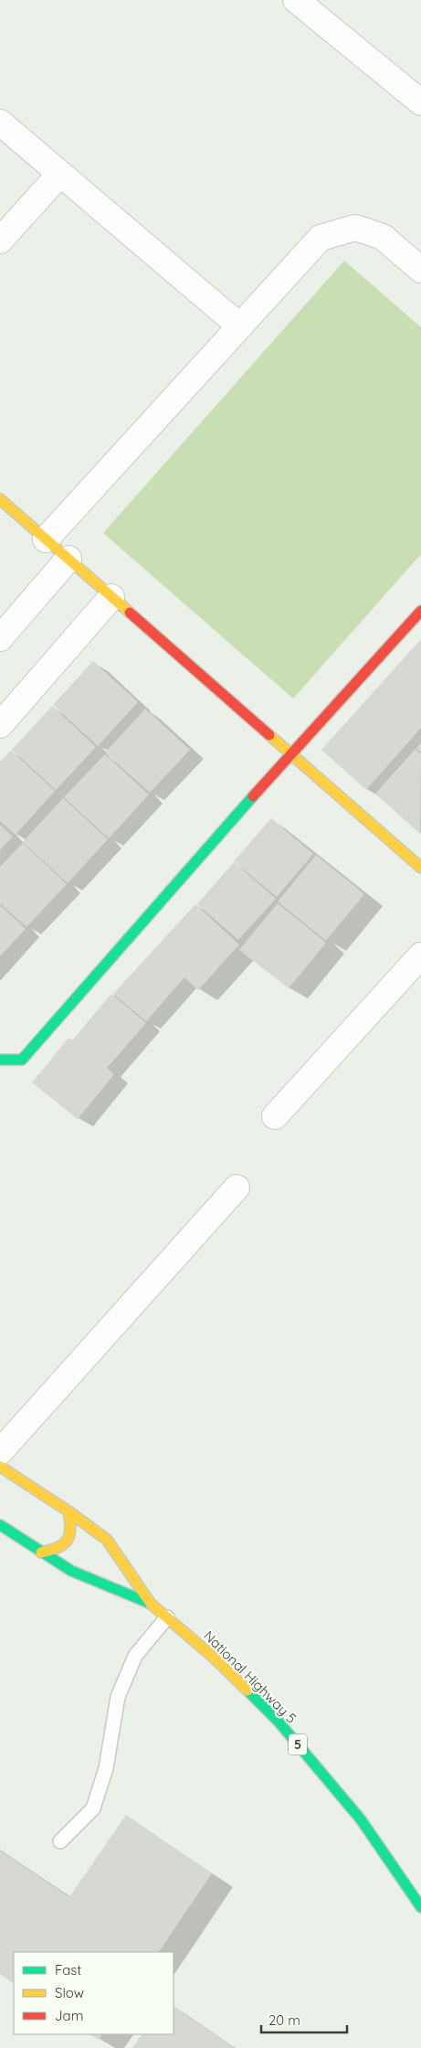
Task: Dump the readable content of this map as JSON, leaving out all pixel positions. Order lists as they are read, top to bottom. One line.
{"streets":{"main road":["National Highway 5","5"]},"legend":["Fast","Slow","Jam"],"scale_bar":"20 m"}
